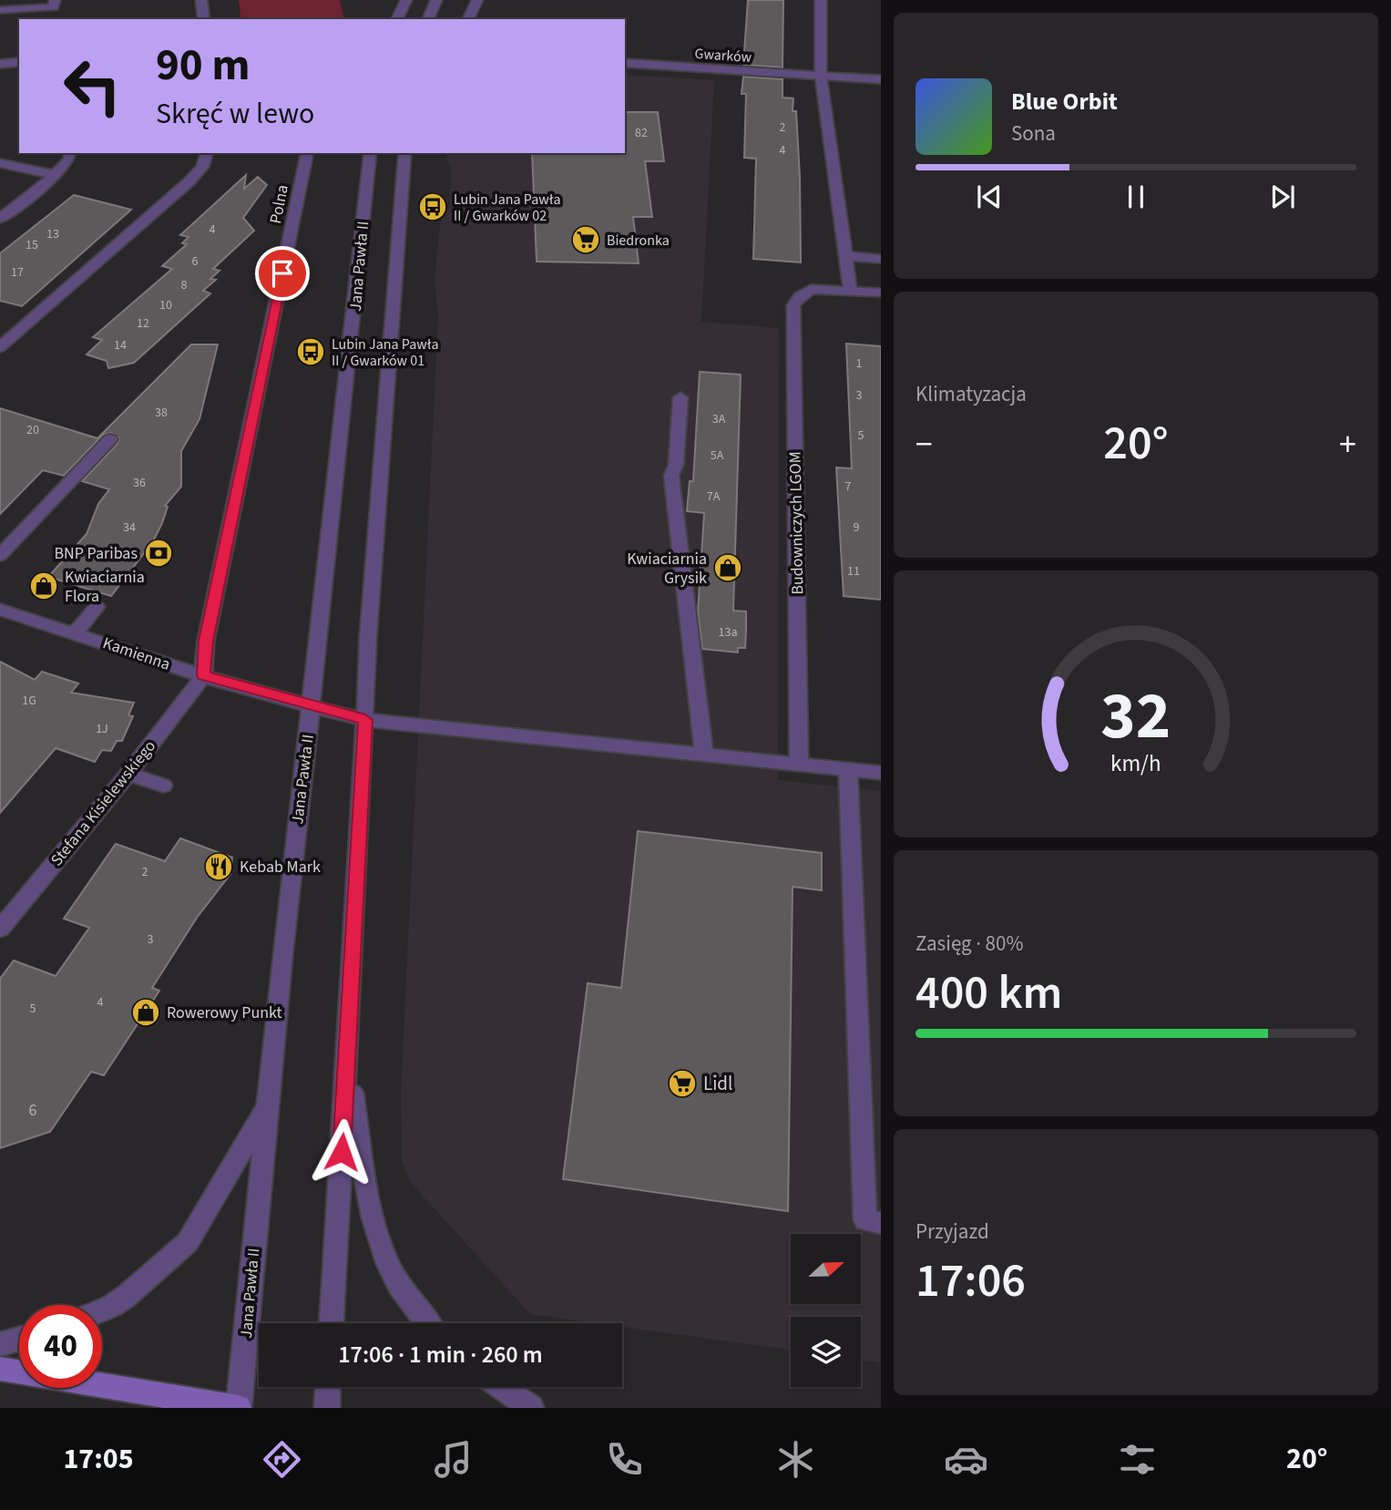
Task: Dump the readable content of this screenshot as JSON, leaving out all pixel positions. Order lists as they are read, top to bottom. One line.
{"streets":{"street":["Gwarków","Polna","Jana Pawła II","Budowniczych LGOM","Kamienna","Stefana Kisielewskiego"]},"crossings":[["Polna","Kamienna"],["Polna","Stefana Kisielewskiego"],["Jana Pawła II","Kamienna"],["Kamienna","Stefana Kisielewskiego"]],"places":{"bus stop":["Lubin Jana Pawła II / Gwarków 02","Lubin Jana Pawła II / Gwarków 01"],"supermarket":["Biedronka","Lidl"],"bank":["BNP Paribas"],"shop":["Kwiaciarnia Grysik","Kwiaciarnia Flora","Rowerowy Punkt"],"restaurant":["Kebab Mark"]},"house_numbers":["2","82","4","4","13","15","6","17","8","10","12","14","1","3","38","3A","20","5","5A","36","7","7A","34","9","11","13a","1G","1J","2","3","4","5","6"],"north":"right","page":{"turn":["90 m","Skręć w lewo"],"song":["Blue Orbit","Sona"],"tile":["Klimatyzacja",["Zasięg · 80%","400 km"],["Przyjazd","17:06"]],"heat":["−","20°","+"],"limit":"40","trip":"17:06 · 1 min · 260 m","tabs":["17:05","20°"],"gauge":["32","km/h"]}}
